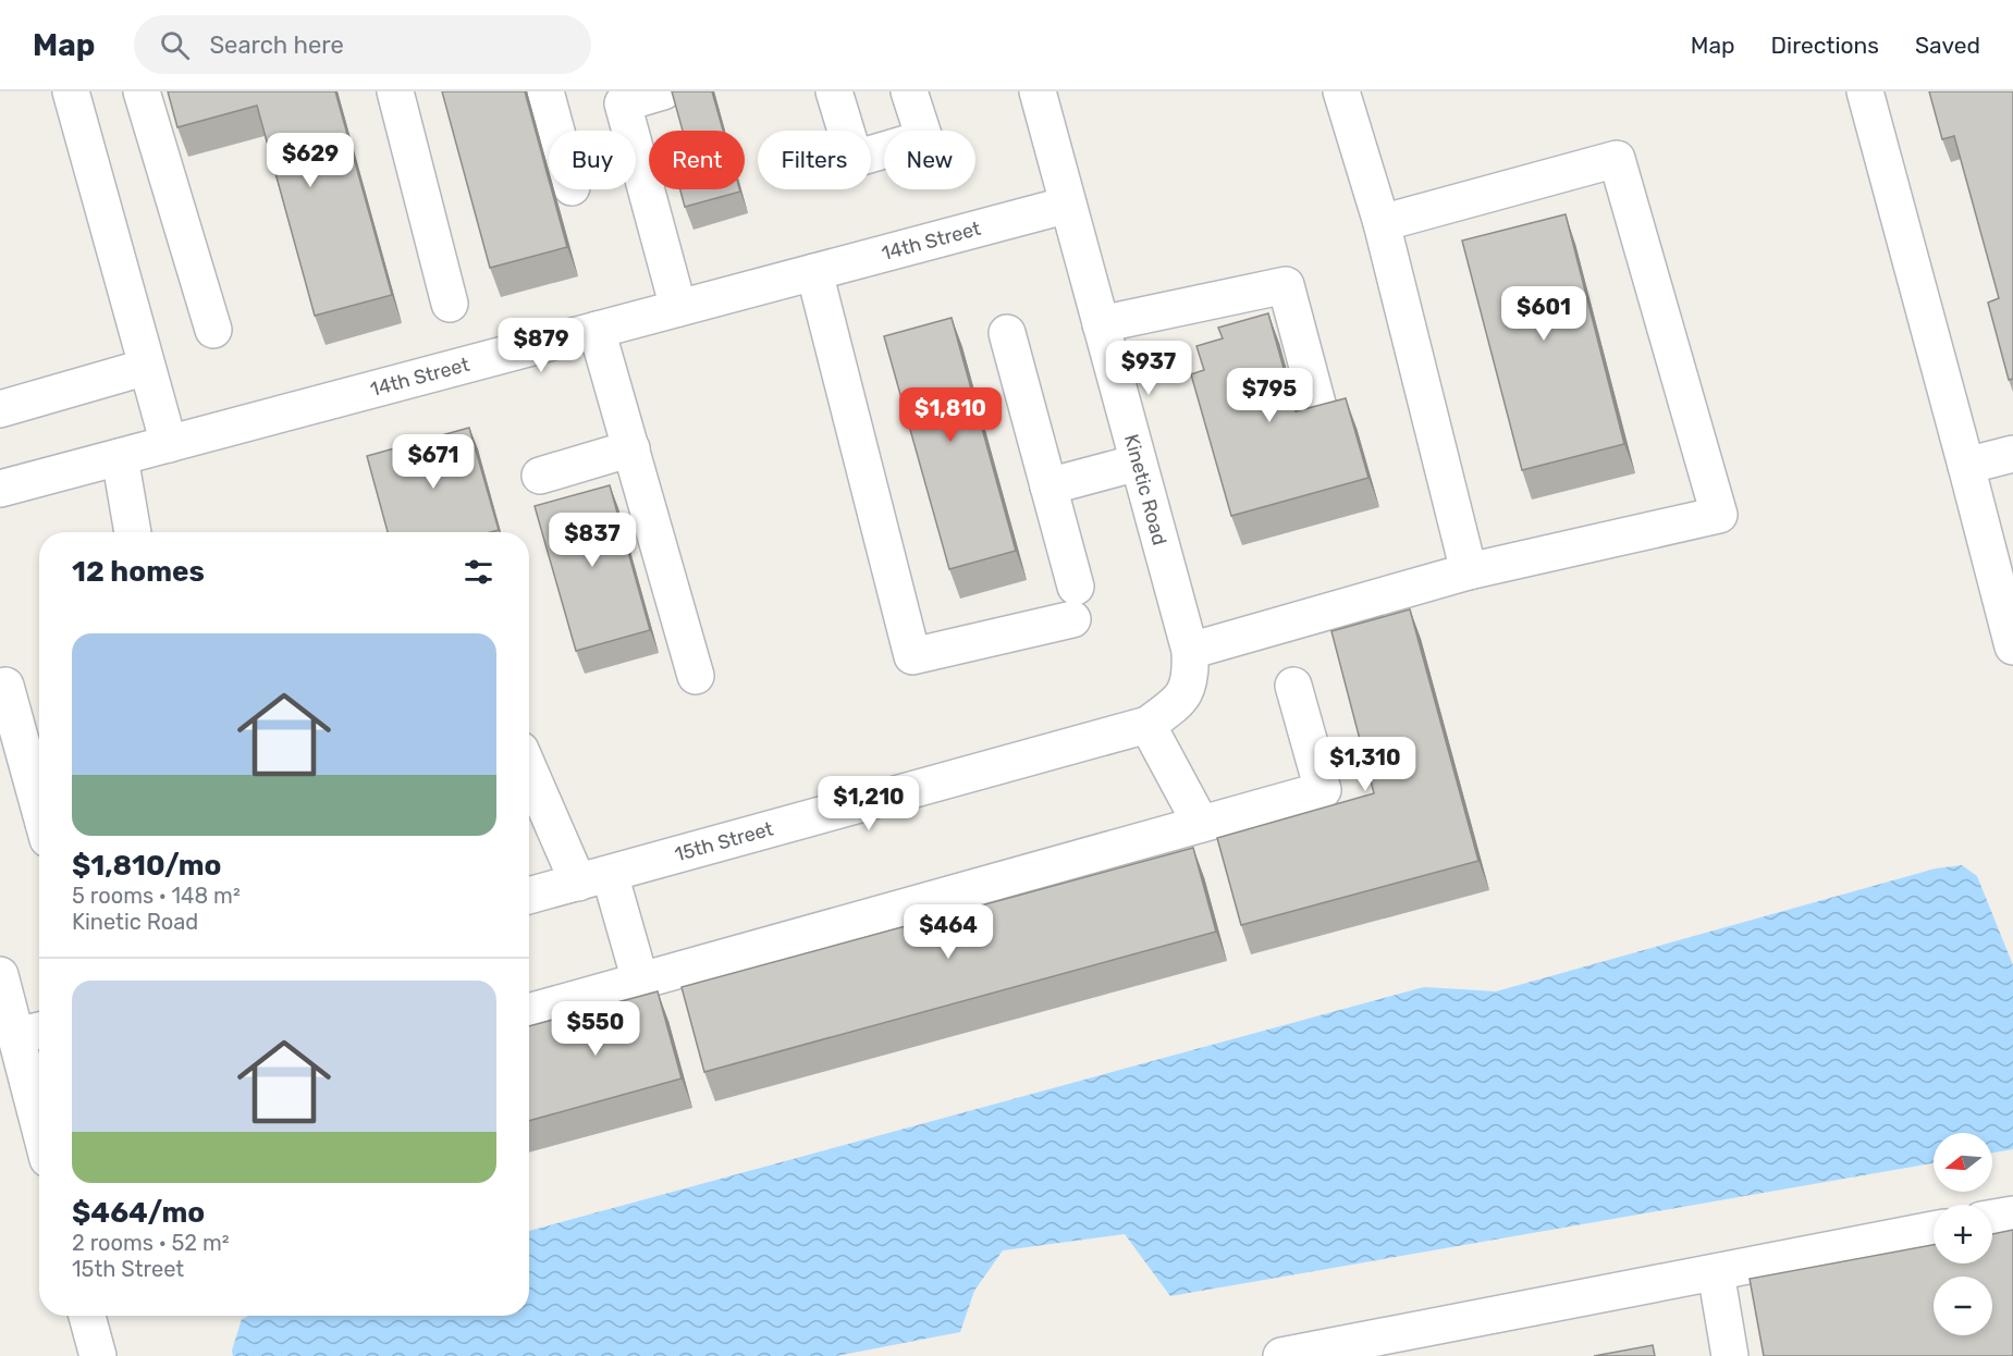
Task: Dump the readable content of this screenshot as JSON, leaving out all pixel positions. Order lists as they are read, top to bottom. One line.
{"streets":{"street":["14th Street","Kinetic Road","15th Street"]},"crossings":[["14th Street","Kinetic Road"],["Kinetic Road","15th Street"]],"north":"left","page":{"header":"Map","search":"Search here","nav":["Map","Directions","Saved"],"chip":["Buy","Rent","Filters","New"],"price":["$629","$601","$879","$937","$795","$1,810","$671","$837","$1,310","$1,210","$464","$550"],"heading":"12 homes","list":[{"name":"$1,810/mo","note":"5 rooms · 148 m² · Kinetic Road"},{"name":"$464/mo","note":"2 rooms · 52 m² · 15th Street"}],"map_buttons":["+","−"]}}
